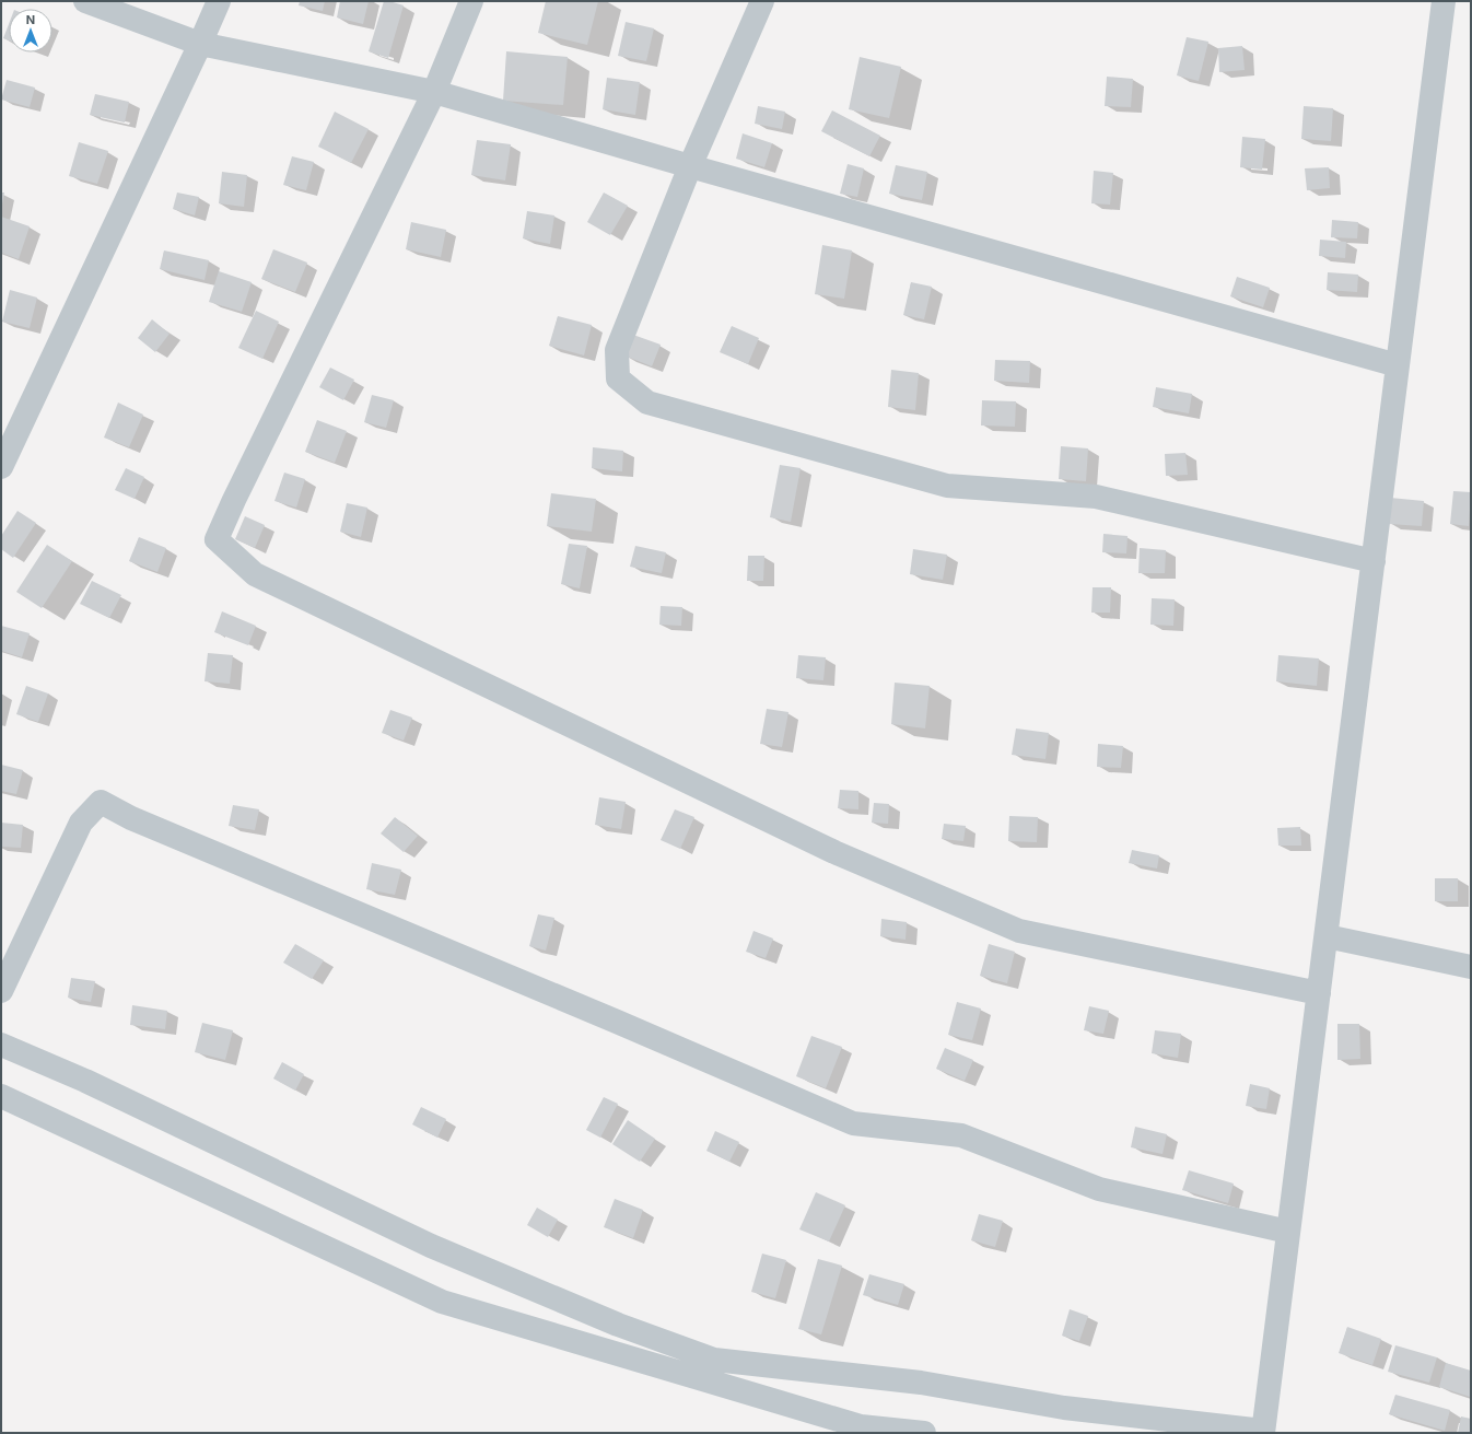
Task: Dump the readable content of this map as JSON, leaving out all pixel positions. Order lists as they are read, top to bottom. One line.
{"north":"top"}
